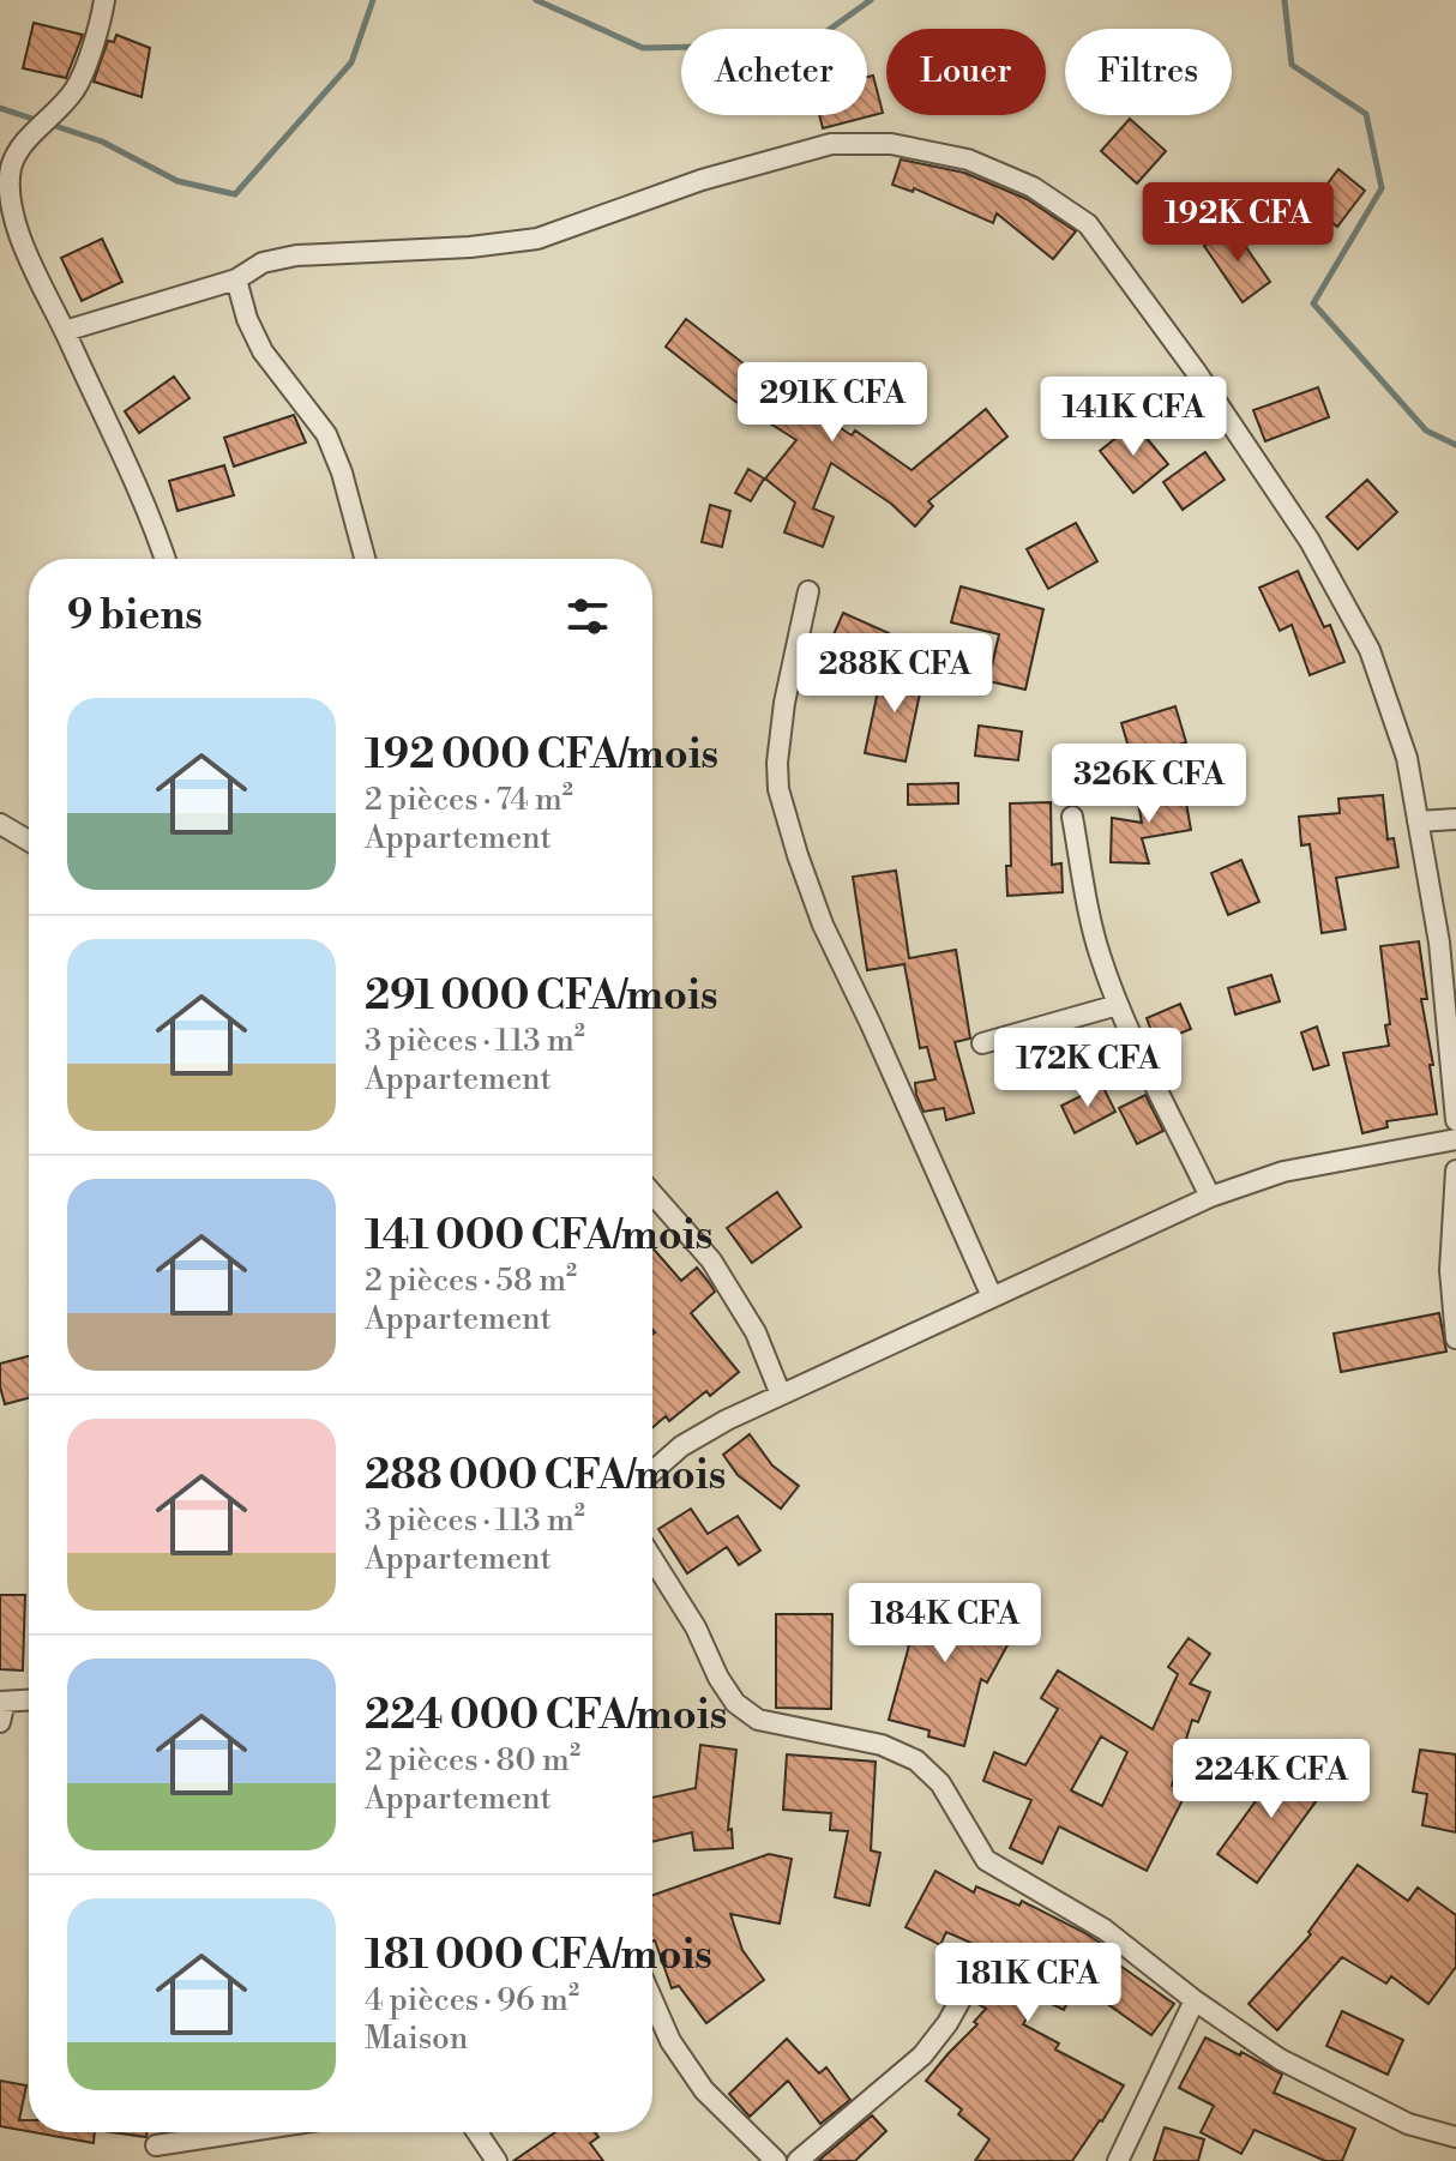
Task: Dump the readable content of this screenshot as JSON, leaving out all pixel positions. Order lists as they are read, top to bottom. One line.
{"page":{"chip":["Acheter","Louer","Filtres"],"price":["192K CFA","291K CFA","141K CFA","288K CFA","326K CFA","172K CFA","184K CFA","224K CFA","181K CFA"],"heading":"9 biens","list":[{"name":"192 000 CFA/mois","note":"2 pièces · 74 m² · Appartement"},{"name":"291 000 CFA/mois","note":"3 pièces · 113 m² · Appartement"},{"name":"141 000 CFA/mois","note":"2 pièces · 58 m² · Appartement"},{"name":"288 000 CFA/mois","note":"3 pièces · 113 m² · Appartement"},{"name":"224 000 CFA/mois","note":"2 pièces · 80 m² · Appartement"},{"name":"181 000 CFA/mois","note":"4 pièces · 96 m² · Maison"}]}}
